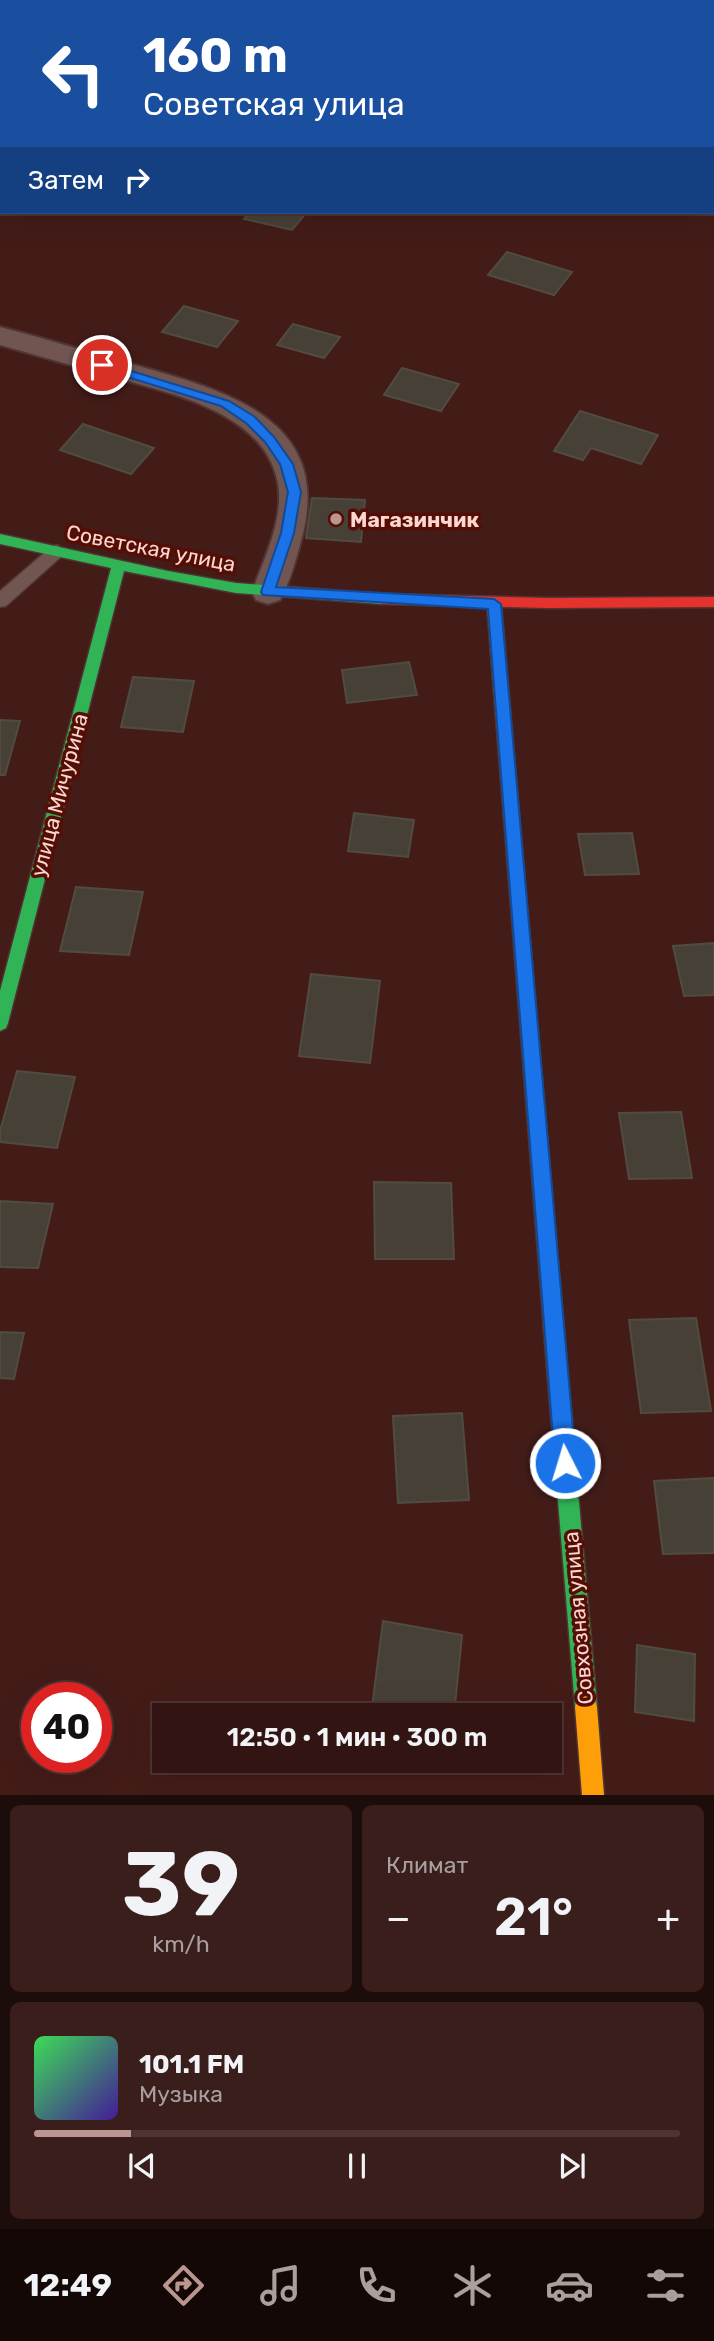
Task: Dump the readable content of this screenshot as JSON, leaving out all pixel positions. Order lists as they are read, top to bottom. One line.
{"streets":{"street":["Советская улица","улица Мичурина","Совхозная улица"]},"crossings":[["Советская улица","улица Мичурина"],["Советская улица","Совхозная улица"]],"places":["Магазинчик"],"page":{"turn":["160 m","Советская улица"],"then":"Затем","limit":"40","trip":"12:50 · 1 мин · 300 m","tile":[["39","km/h"],"Климат"],"heat":["−","21°","+"],"song":["101.1 FM","Музыка"],"tabs":"12:49"}}
